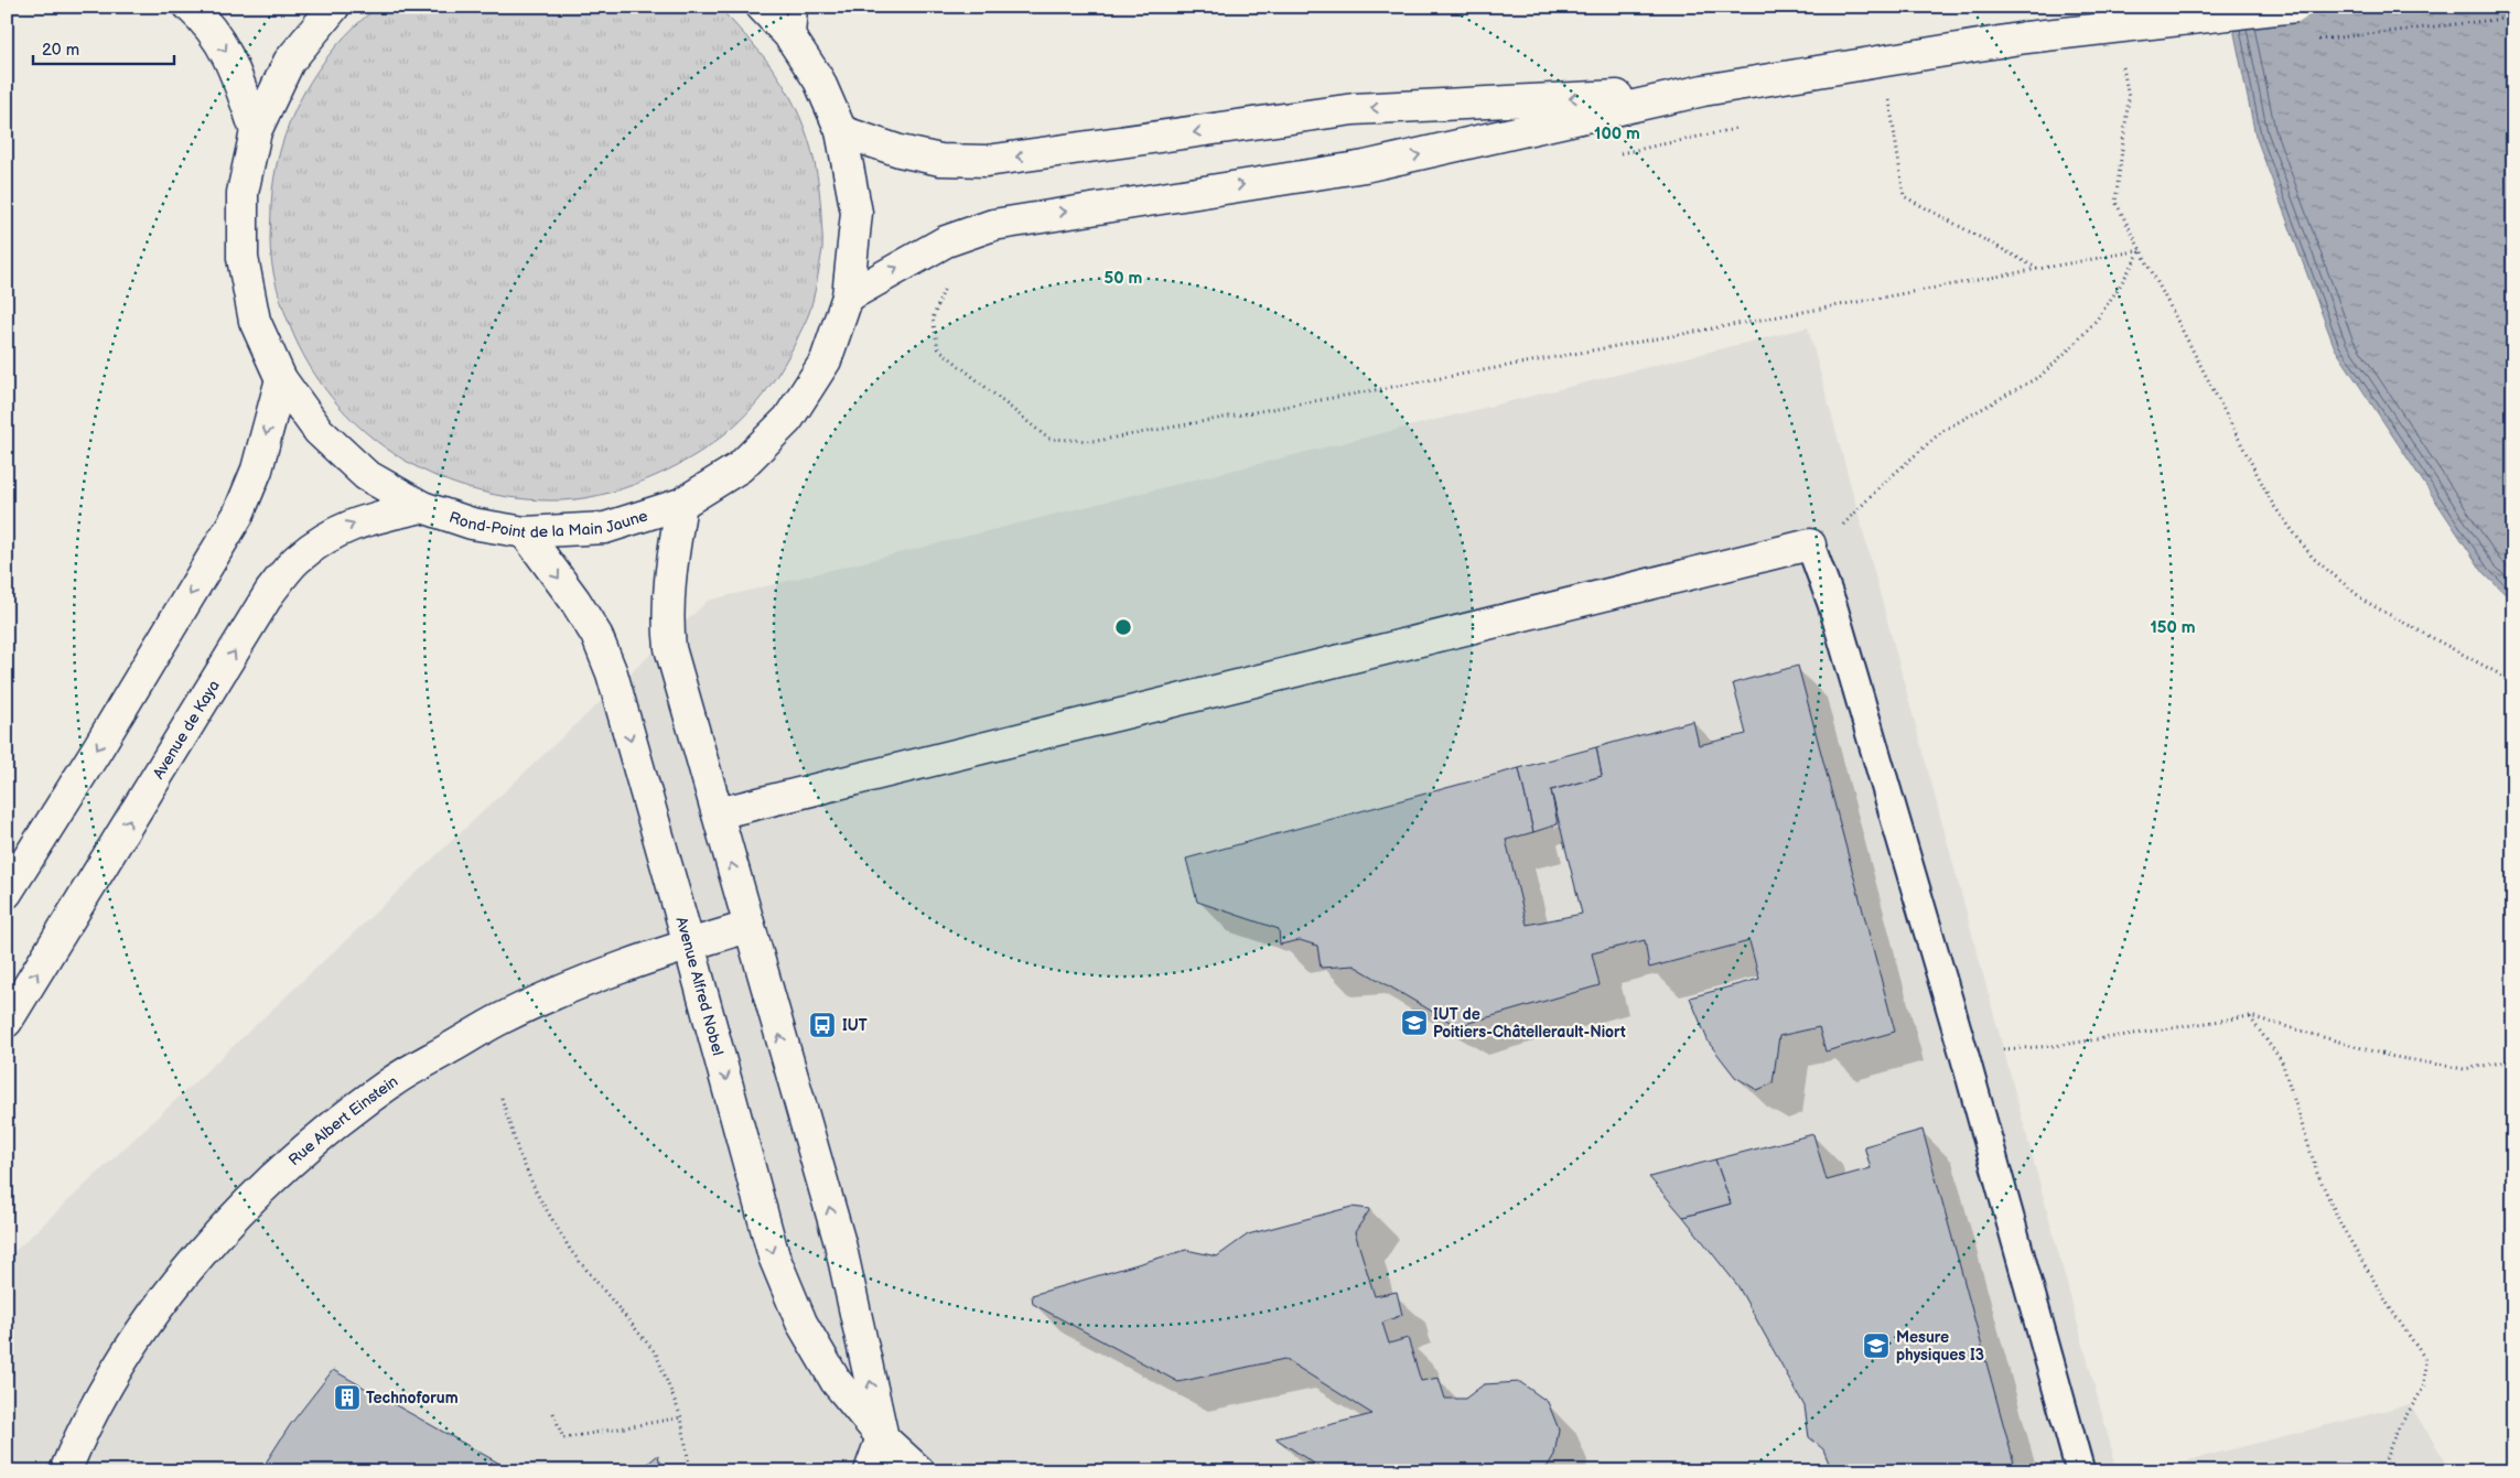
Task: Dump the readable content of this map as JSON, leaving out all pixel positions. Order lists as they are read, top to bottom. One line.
{"streets":{"main road":["Rond-Point de la Main Jaune","Avenue de Kaya","Avenue Alfred Nobel","Rue Albert Einstein"]},"crossings":[["Rond-Point de la Main Jaune","Avenue de Kaya"],["Rond-Point de la Main Jaune","Avenue Alfred Nobel"],["Avenue Alfred Nobel","Rue Albert Einstein"]],"places":{"school or university":["IUT de Poitiers-Châtellerault-Niort","Mesure physiques I3"],"bus stop":["IUT"],"building":["Technoforum"]},"scale_bar":"20 m","rings":["100 m","50 m","150 m"]}
